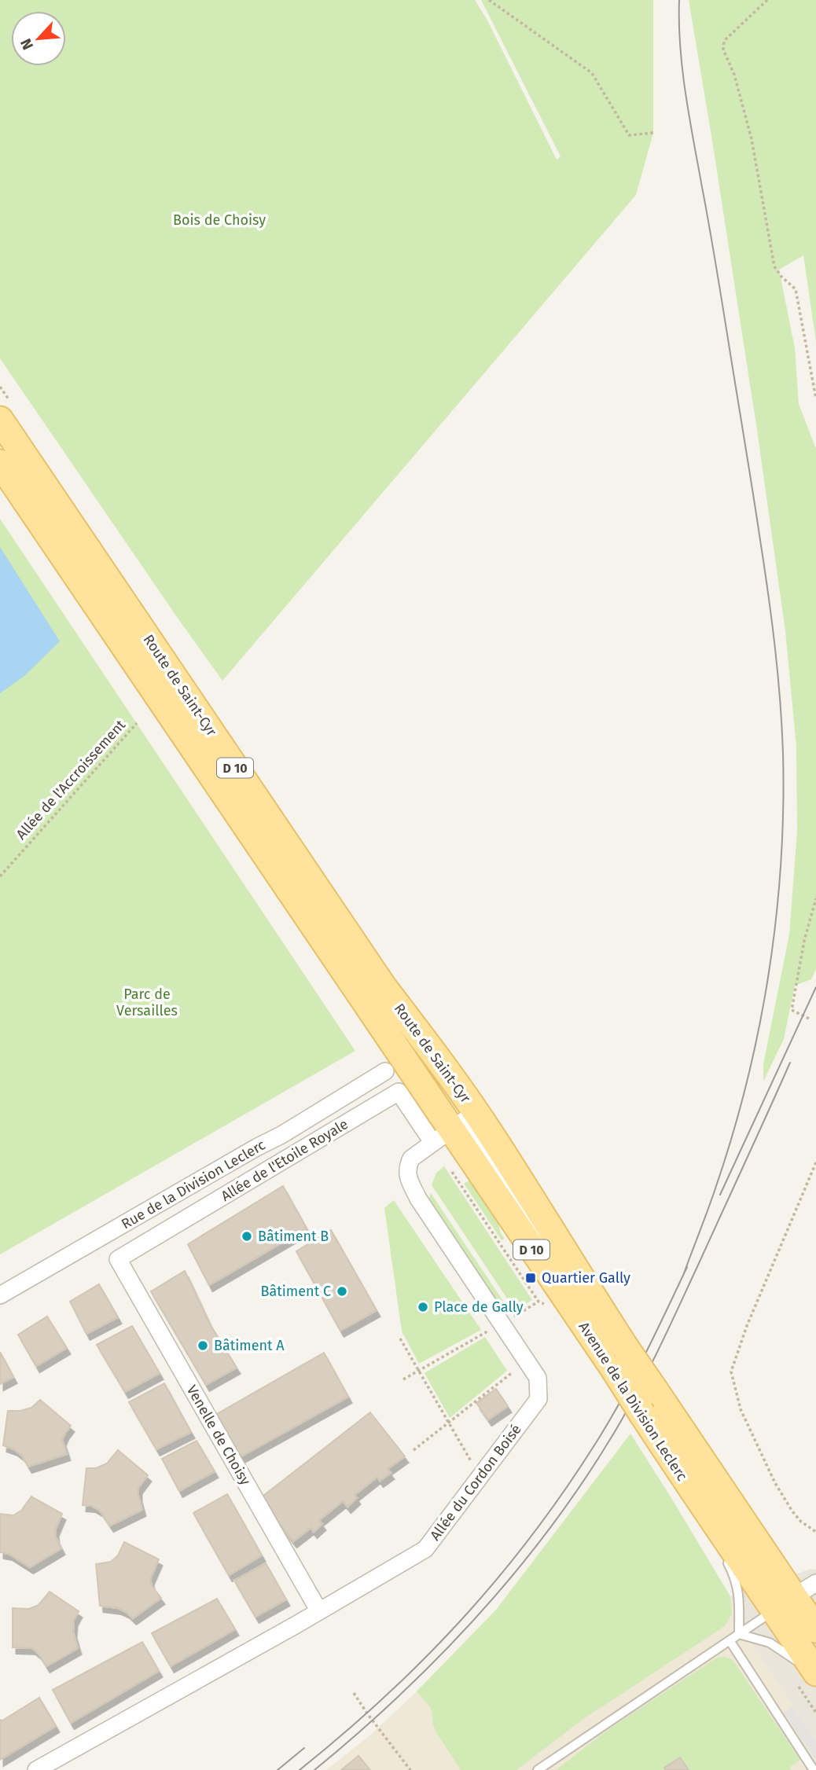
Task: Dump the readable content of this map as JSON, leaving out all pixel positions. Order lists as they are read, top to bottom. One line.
{"streets":{"main road":["Route de Saint-Cyr","D 10","Avenue de la Division Leclerc"],"street":["Allée de l'Etoile Royale","Rue de la Division Leclerc","Venelle de Choisy","Allée du Cordon Boisé"],"path":["Allée de l'Accroissement"]},"crossings":[["Route de Saint-Cyr","Allée de l'Etoile Royale"],["Route de Saint-Cyr","Avenue de la Division Leclerc"],["Route de Saint-Cyr","Allée du Cordon Boisé"],["Allée de l'Etoile Royale","Avenue de la Division Leclerc"],["Allée de l'Etoile Royale","Venelle de Choisy"],["Allée de l'Etoile Royale","Allée du Cordon Boisé"],["Avenue de la Division Leclerc","Allée du Cordon Boisé"],["Venelle de Choisy","Allée du Cordon Boisé"]],"parks":["Bois de Choisy","Parc de Versailles"],"places":{"other":["Bâtiment B","Bâtiment C","Place de Gally","Bâtiment A"],"transit":["Quartier Gally"]},"north":"bottom left"}
